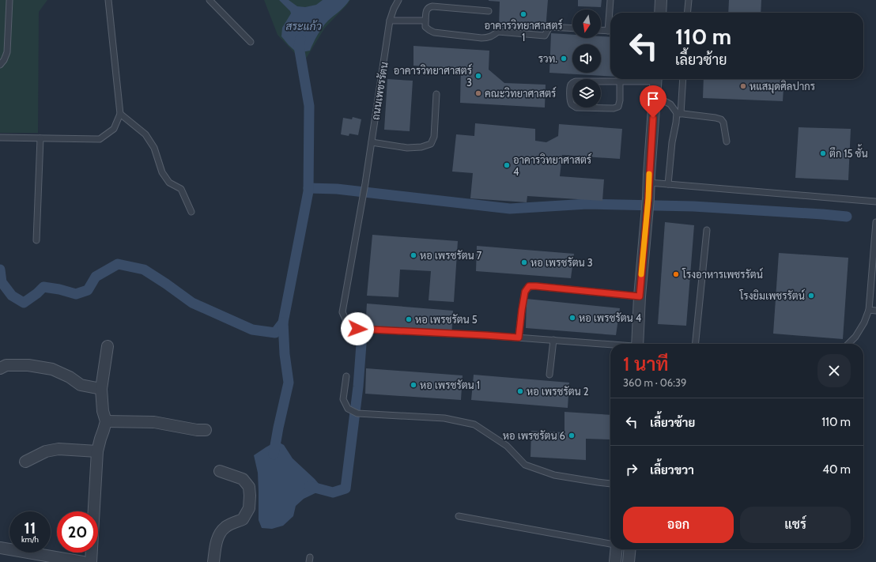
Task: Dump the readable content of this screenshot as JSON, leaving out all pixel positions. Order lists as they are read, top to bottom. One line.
{"streets":{"lane":["ถนนเพชรรัตน"]},"water":["สระแก้ว"],"places":["อาคารวิทยาศาสตร์ 1","รวท.","อาคารวิทยาศาสตร์ 3","หแสมุดศิลปากร","คณะวิทยาศาสตร์","ตึก 15 ชั้น","อาคารวิทยาศาสตร์ 4","หอ เพรชรัตน 7","หอ เพรชรัตน 3","โรงอาหารเพชรรัตน์","โรงยิมเพชรรัตน์","หอ เพรชรัตน 4","หอ เพรชรัตน 5","หอ เพรชรัตน 1","หอ เพรชรัตน 2","หอ เพรชรัตน 6"],"north":"bottom","page":{"turn":["110 m","เลี้ยวซ้าย"],"heading":["1 นาที","360 m · 06:39"],"list":[{"name":"เลี้ยวซ้าย","value":"110 m"},{"name":"เลี้ยวขวา","value":"40 m"}],"buttons":["ออก","แชร์"],"speed":"11 km/h","limit":"20"}}
